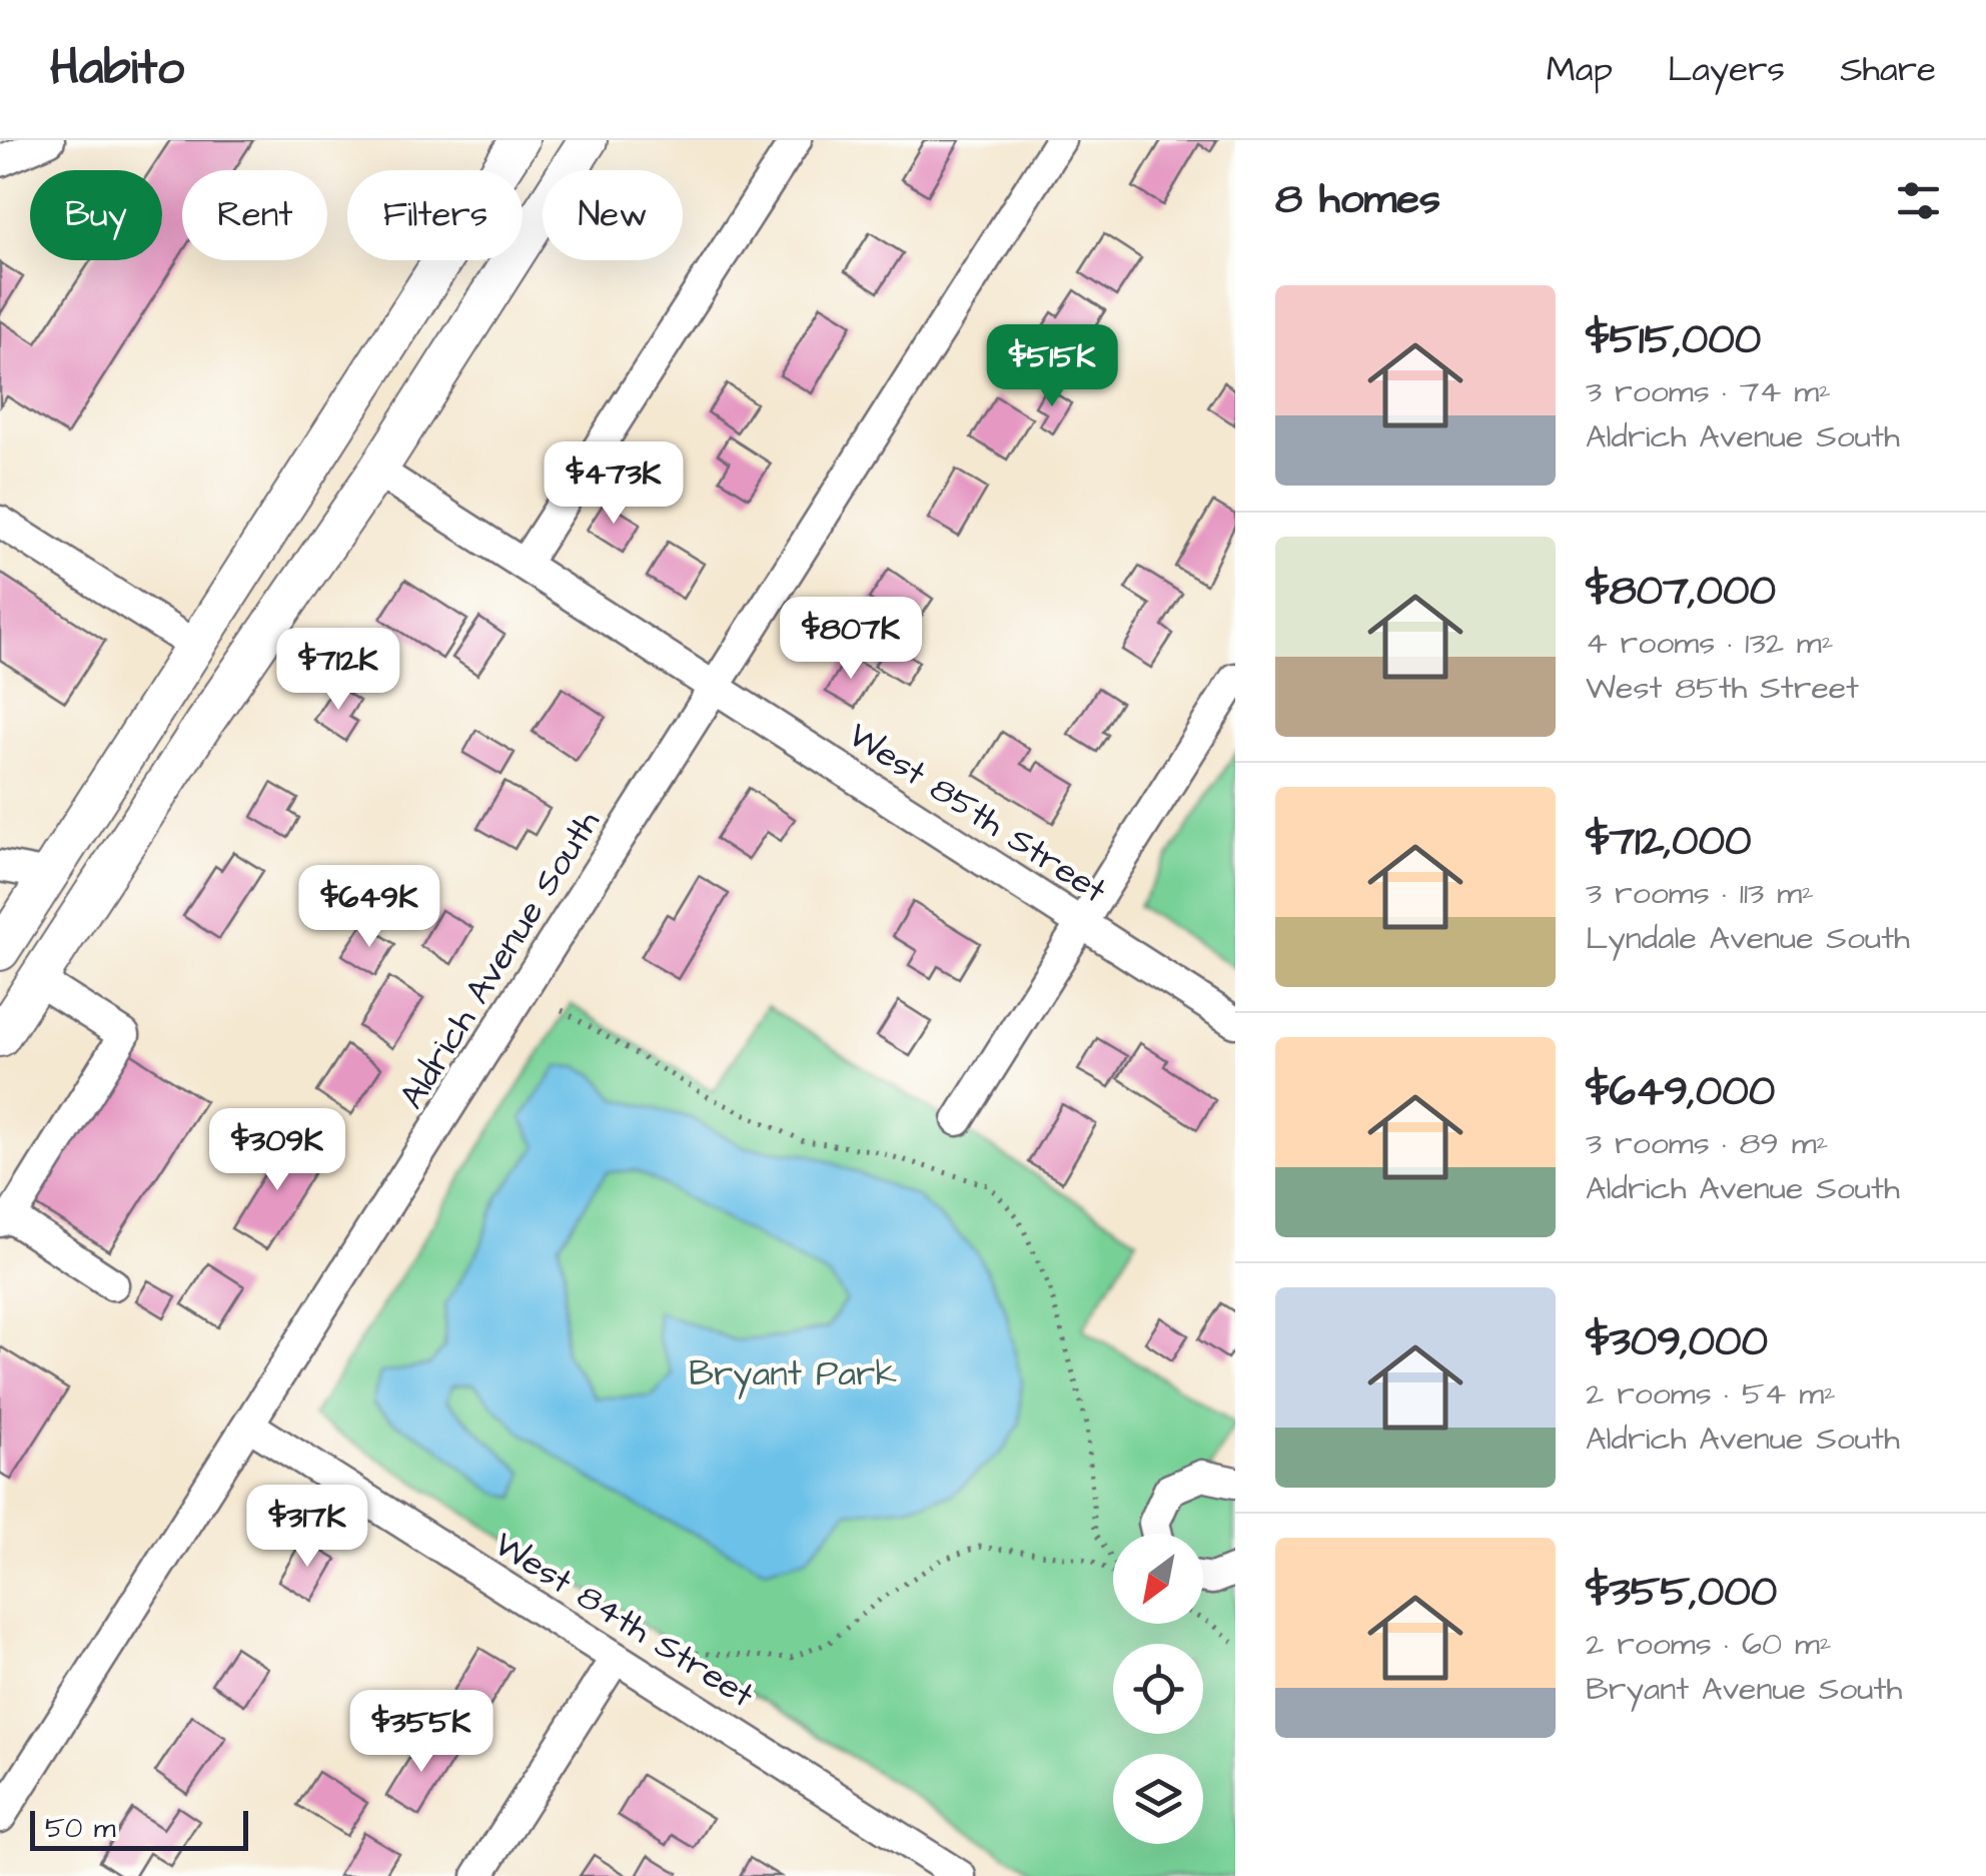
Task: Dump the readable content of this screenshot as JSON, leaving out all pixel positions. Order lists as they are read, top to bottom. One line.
{"streets":{"street":["West 85th Street","Aldrich Avenue South","West 84th Street"]},"crossings":[["West 85th Street","Aldrich Avenue South"],["Aldrich Avenue South","West 84th Street"]],"parks":["Bryant Park"],"scale_bar":"50 m","north":"bottom left","page":{"header":"Habito","nav":["Map","Layers","Share"],"heading":"8 homes","chip":["Buy","Rent","Filters","New"],"list":[{"name":"$515,000","note":"3 rooms · 74 m² · Aldrich Avenue South"},{"name":"$807,000","note":"4 rooms · 132 m² · West 85th Street"},{"name":"$712,000","note":"3 rooms · 113 m² · Lyndale Avenue South"},{"name":"$649,000","note":"3 rooms · 89 m² · Aldrich Avenue South"},{"name":"$309,000","note":"2 rooms · 54 m² · Aldrich Avenue South"},{"name":"$355,000","note":"2 rooms · 60 m² · Bryant Avenue South"}],"price":["$515K","$473K","$807K","$712K","$649K","$309K","$317K","$355K"],"scale":"50 m"}}
